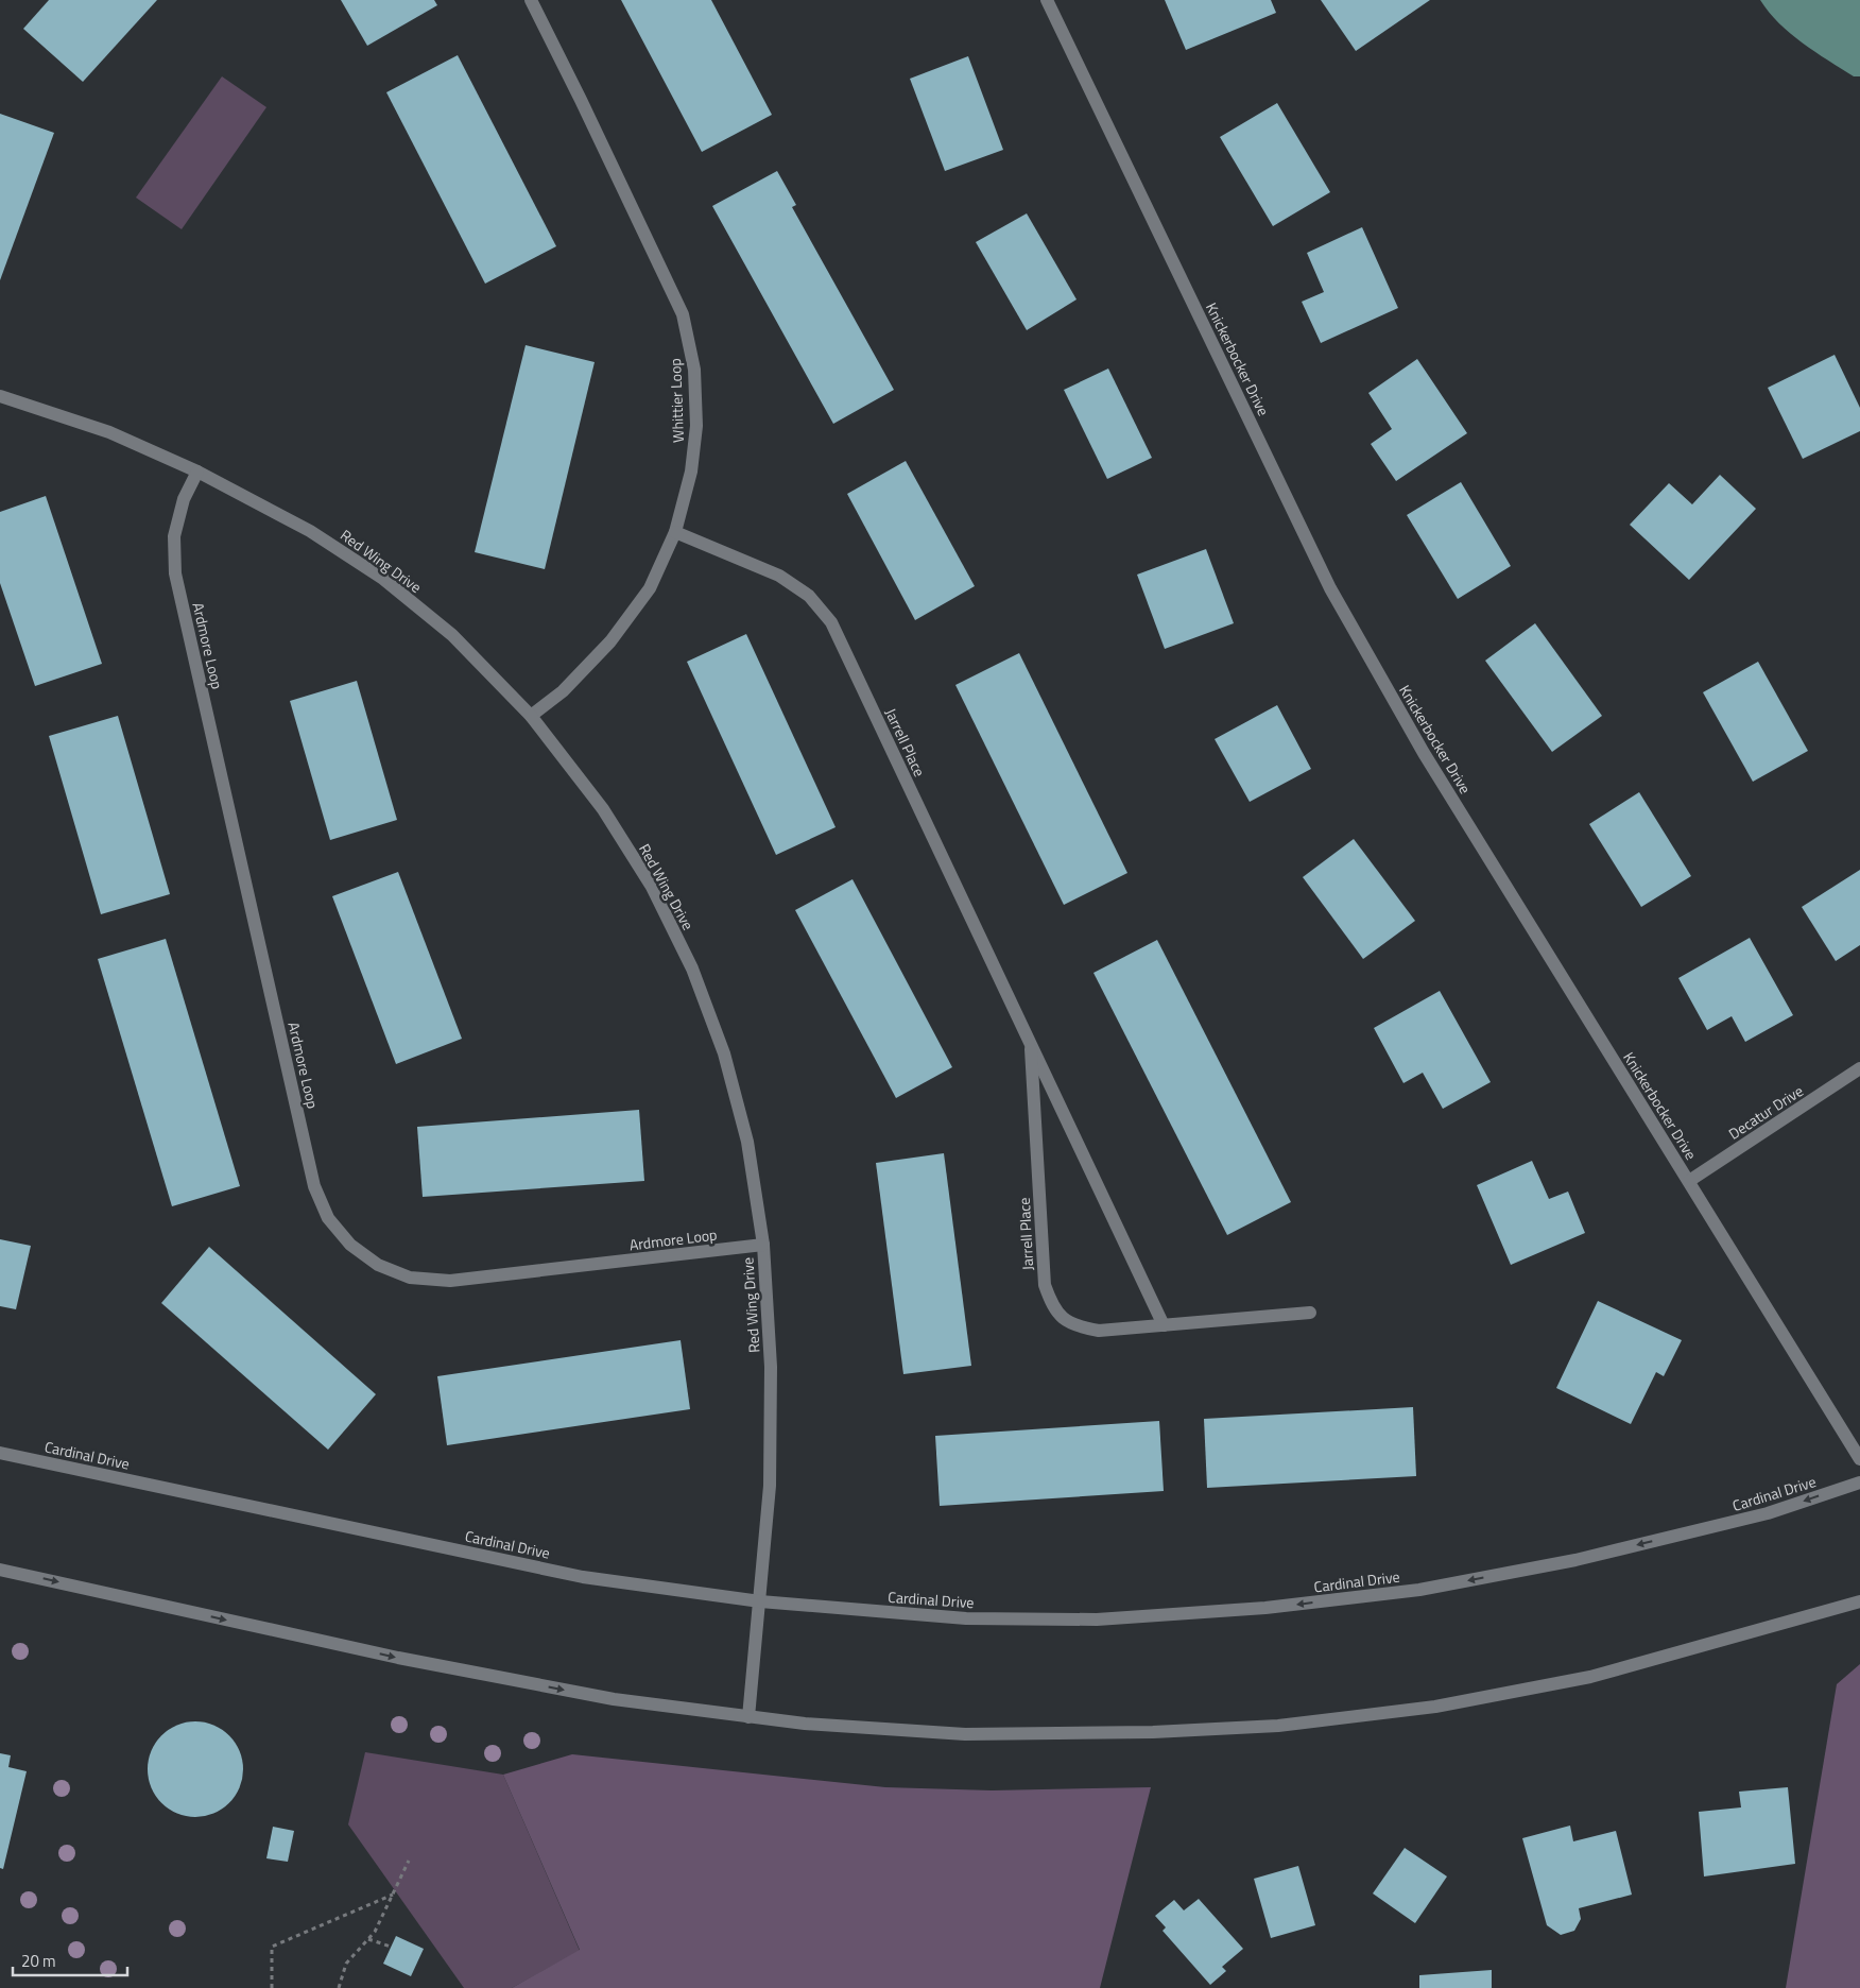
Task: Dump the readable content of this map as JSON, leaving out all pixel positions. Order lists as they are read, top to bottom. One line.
{"streets":{"street":["Knickerbocker Drive","Whittier Loop","Red Wing Drive","Ardmore Loop","Jarrell Place","Decatur Drive","Cardinal Drive"]},"crossings":[["Knickerbocker Drive","Decatur Drive"],["Whittier Loop","Red Wing Drive"],["Whittier Loop","Jarrell Place"],["Red Wing Drive","Ardmore Loop"],["Red Wing Drive","Cardinal Drive"]],"scale_bar":"20 m"}
